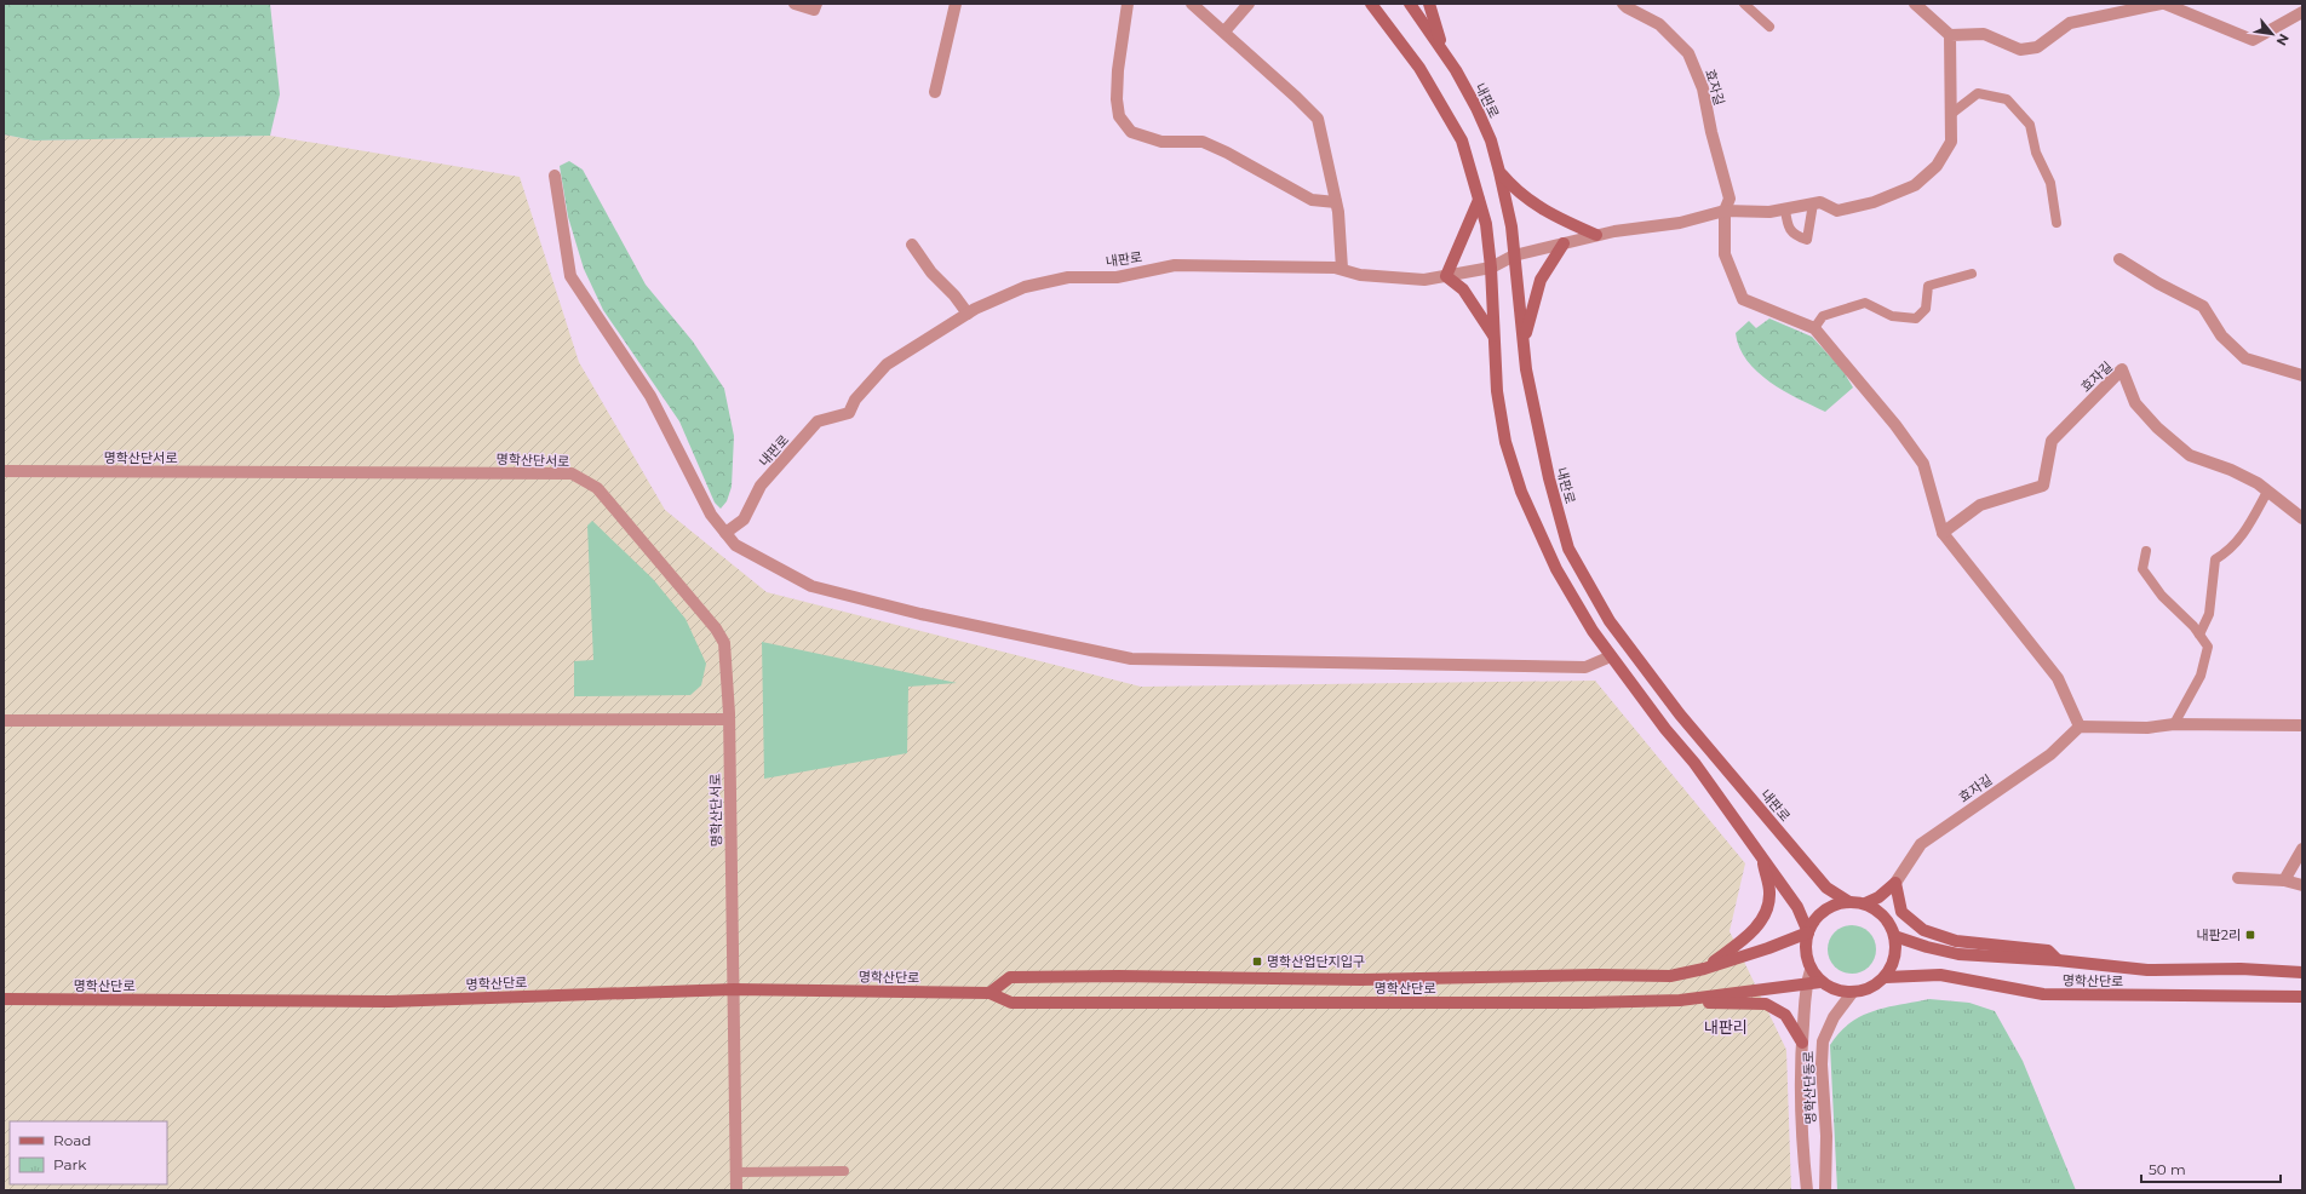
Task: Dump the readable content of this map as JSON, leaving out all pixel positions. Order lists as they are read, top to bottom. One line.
{"streets":{"street":["효자길","내판로","명학산단서로","명학산단로","명학산단동로"]},"crossings":[["효자길","내판로"],["내판로","명학산단로"],["내판로","명학산단동로"],["명학산단서로","명학산단로"],["명학산단로","명학산단동로"]],"districts":["내판리"],"places":{"transit":["내판2리","명학산업단지입구"]},"legend":["Road","Park"],"scale_bar":"50 m","north":"bottom right"}
